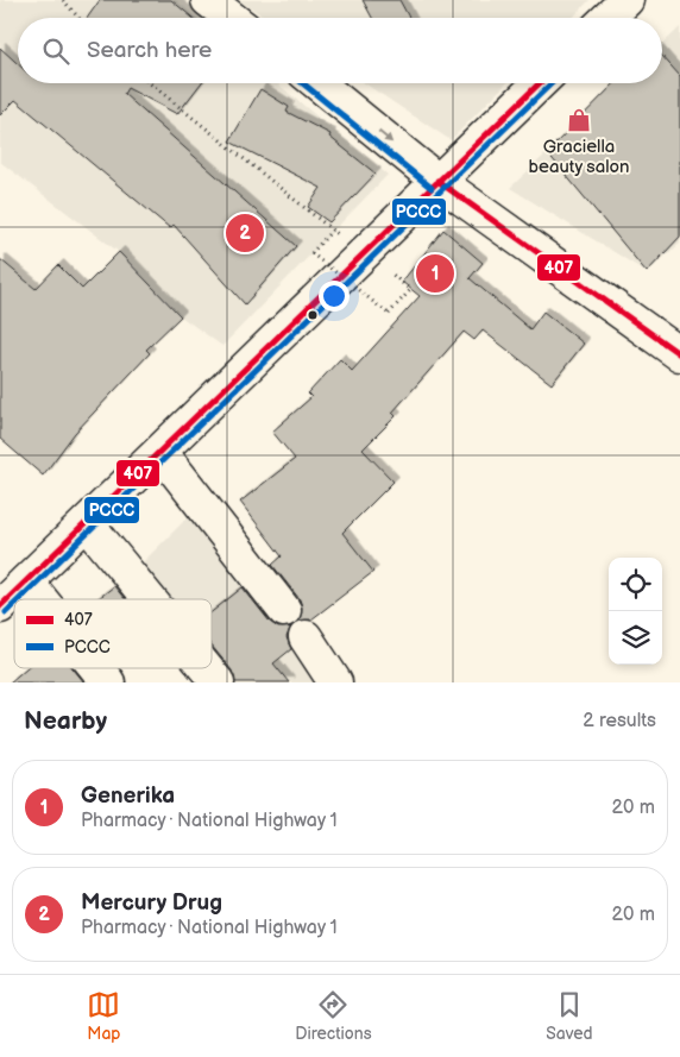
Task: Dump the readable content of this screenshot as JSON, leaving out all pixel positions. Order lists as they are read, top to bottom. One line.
{"places":{"shop":["Graciella beauty salon"]},"lines":["transit line 407","transit line PCCC"],"legend":["407","PCCC"],"page":{"search":"Search here","pins":["2","1"],"heading":["Nearby","2 results"],"list":[{"mark":"1","name":"Generika","note":"Pharmacy · National Highway 1","value":"20 m"},{"mark":"2","name":"Mercury Drug","note":"Pharmacy · National Highway 1","value":"20 m"}],"nav":["Map","Directions","Saved"]}}
